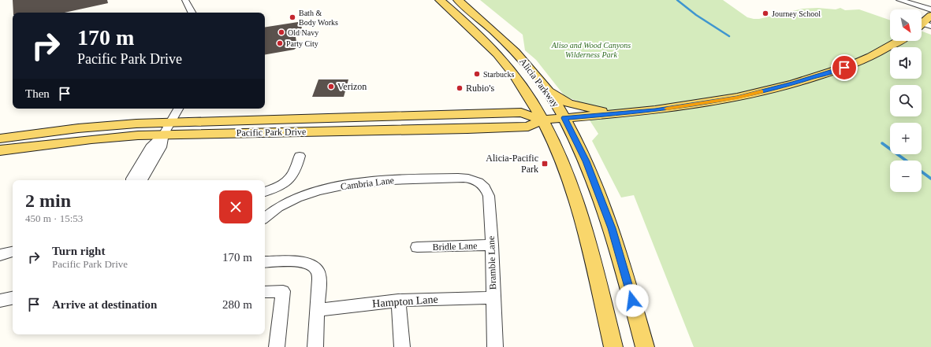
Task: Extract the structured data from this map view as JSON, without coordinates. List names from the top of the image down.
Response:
{
  "streets": {
    "main road": ["Alicia Parkway", "Pacific Park Drive"],
    "street": [
      "Cambria Lane",
      "Bridle Lane",
      "Bramble Lane",
      "Hampton Lane"
    ]
  },
  "crossings": [
    ["Alicia Parkway", "Pacific Park Drive"],
    ["Cambria Lane", "Bramble Lane"],
    ["Bridle Lane", "Bramble Lane"],
    ["Bramble Lane", "Hampton Lane"]
  ],
  "parks": ["Aliso and Wood Canyons Wilderness Park"],
  "places": {
    "other": [
      "Journey School",
      "Bath & Body Works",
      "Old Navy",
      "Party City",
      "Starbucks",
      "Verizon",
      "Rubio's"
    ],
    "transit": ["Alicia-Pacific Park"]
  },
  "north": "bottom right",
  "page": {
    "map_buttons": ["+", "−"],
    "turn": ["170 m", "Pacific Park Drive"],
    "then": "Then",
    "heading": ["2 min", "450 m · 15:53"],
    "list": [
      {
        "name": "Turn right",
        "note": "Pacific Park Drive",
        "value": "170 m"
      },
      {
        "name": "Arrive at destination",
        "value": "280 m"
      }
    ]
  }
}
